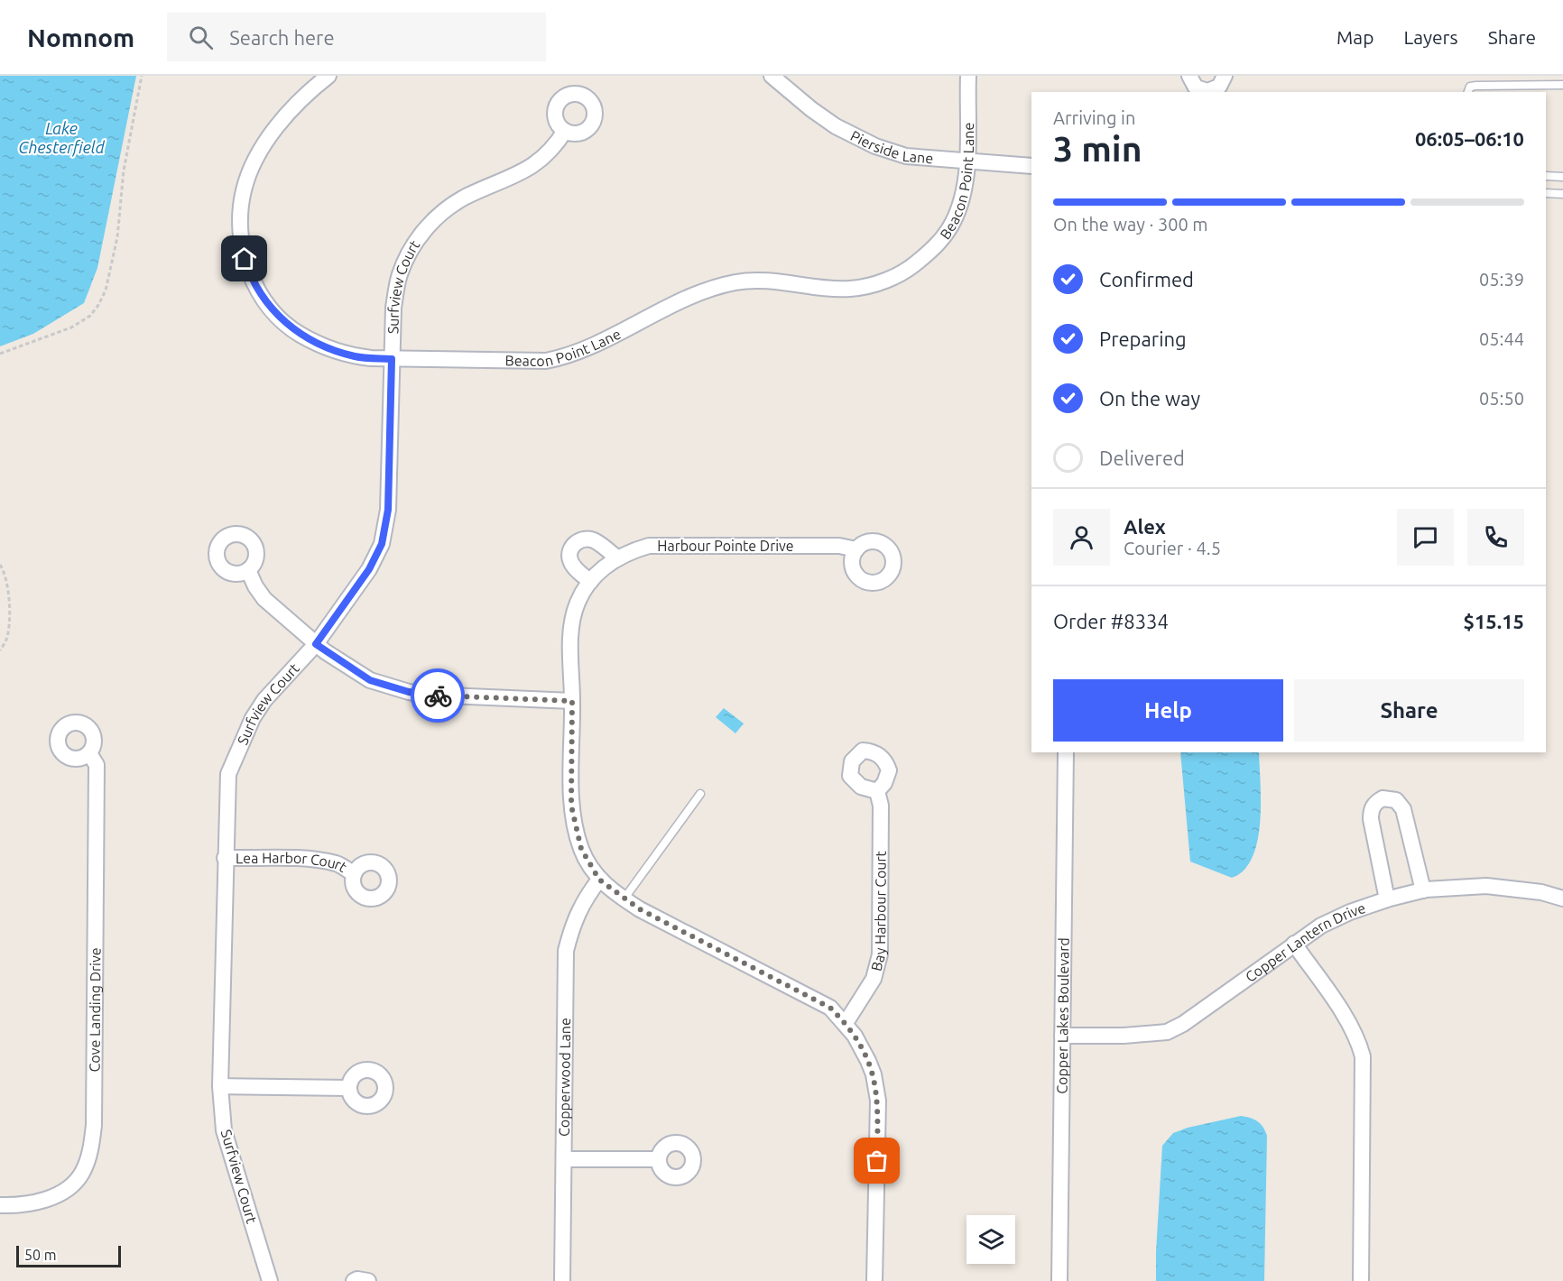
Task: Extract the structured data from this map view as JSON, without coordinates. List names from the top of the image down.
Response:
{
  "streets": {
    "street": [
      "Pierside Lane",
      "Beacon Point Lane",
      "Surfview Court",
      "Harbour Pointe Drive",
      "Lea Harbor Court",
      "Bay Harbour Court",
      "Copper Lantern Drive",
      "Cove Landing Drive",
      "Copper Lakes Boulevard",
      "Copperwood Lane"
    ]
  },
  "crossings": [
    ["Pierside Lane", "Beacon Point Lane"],
    ["Beacon Point Lane", "Surfview Court"],
    ["Surfview Court", "Lea Harbor Court"],
    ["Harbour Pointe Drive", "Bay Harbour Court"],
    ["Harbour Pointe Drive", "Copperwood Lane"],
    ["Copper Lantern Drive", "Copper Lakes Boulevard"]
  ],
  "water": ["Lake Chesterfield"],
  "scale_bar": "50 m",
  "page": {
    "header": "Nomnom",
    "search": "Search here",
    "nav": ["Map", "Layers", "Share"],
    "heading": ["3 min", "Arriving in", "06:05–06:10"],
    "panel": [
      "Alex",
      "Courier · 4.5",
      "Order #8334",
      "$15.15"
    ],
    "bar": "On the way · 300 m",
    "list": [
      ["Confirmed", "05:39"],
      ["Preparing", "05:44"],
      ["On the way", "05:50"],
      "Delivered"
    ],
    "buttons": ["Help", "Share"],
    "scale": "50 m"
  }
}
